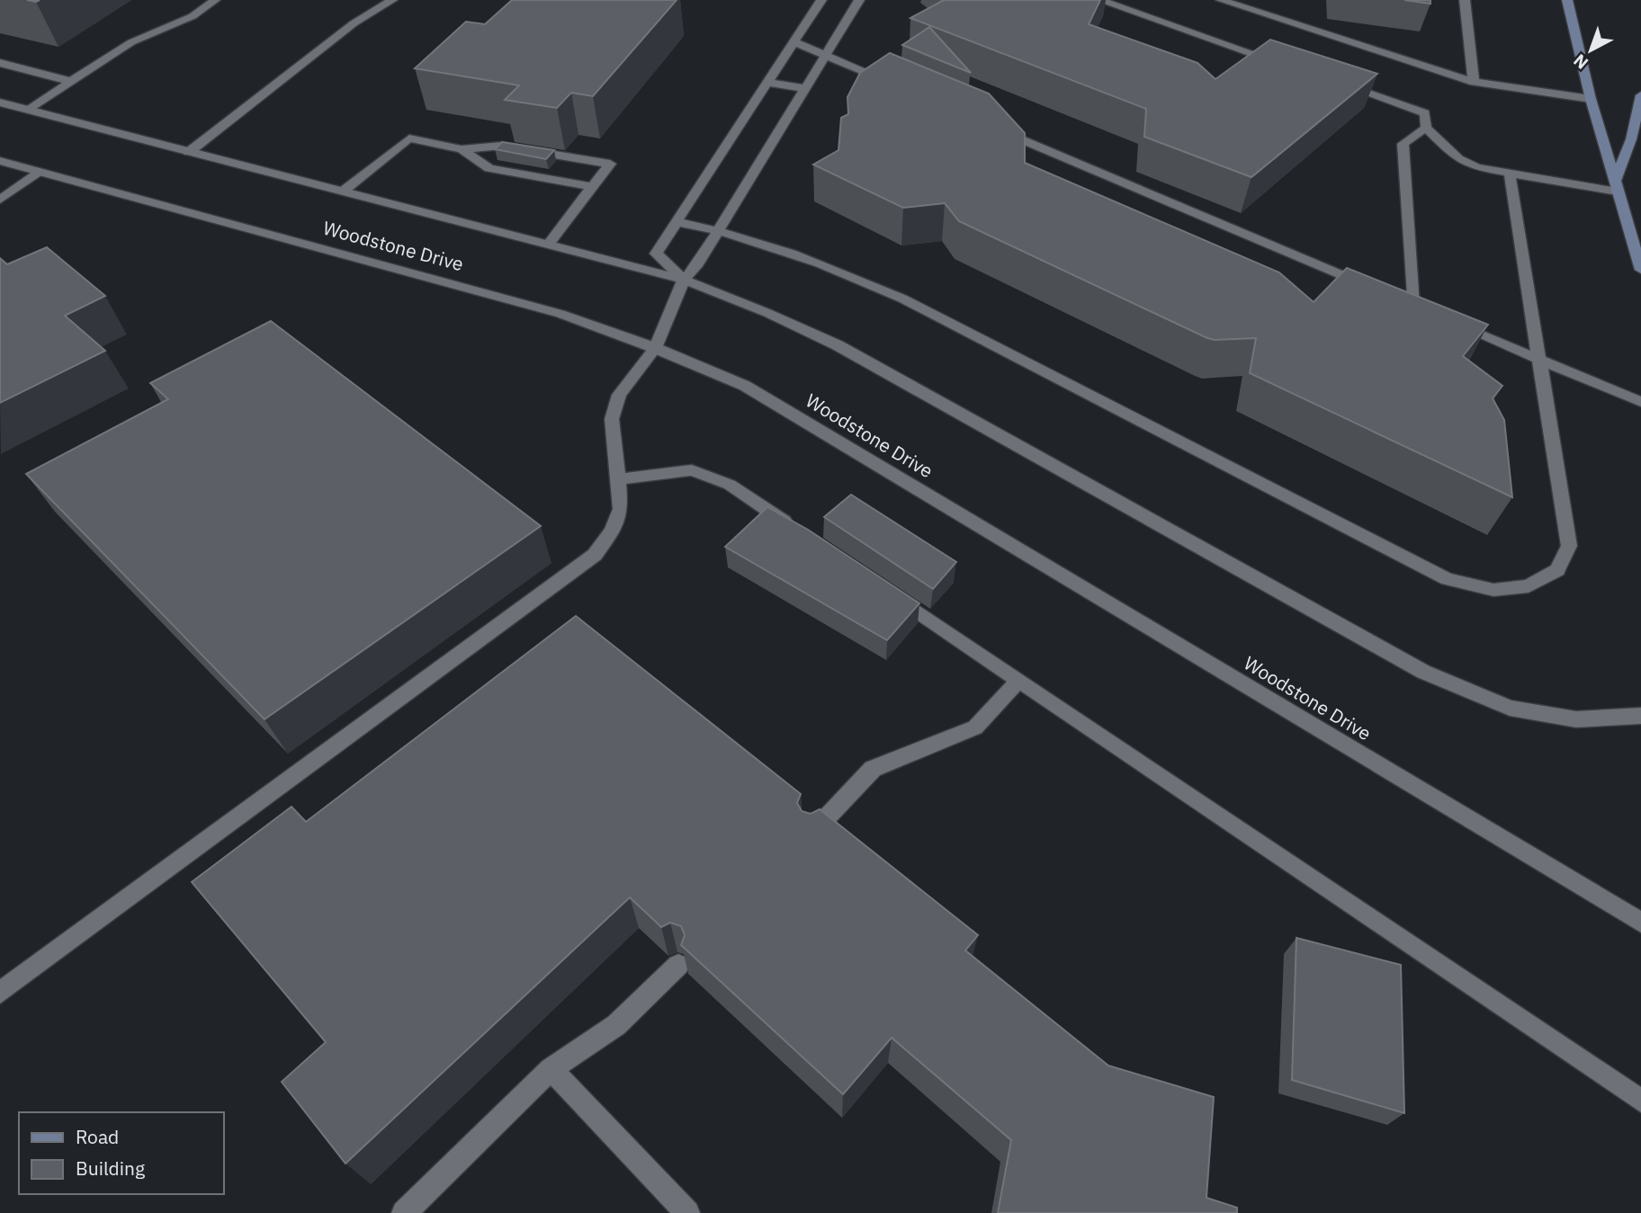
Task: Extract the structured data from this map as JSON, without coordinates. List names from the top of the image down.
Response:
{
  "streets": {
    "street": ["Woodstone Drive"]
  },
  "legend": ["Road", "Building"],
  "north": "bottom left"
}
